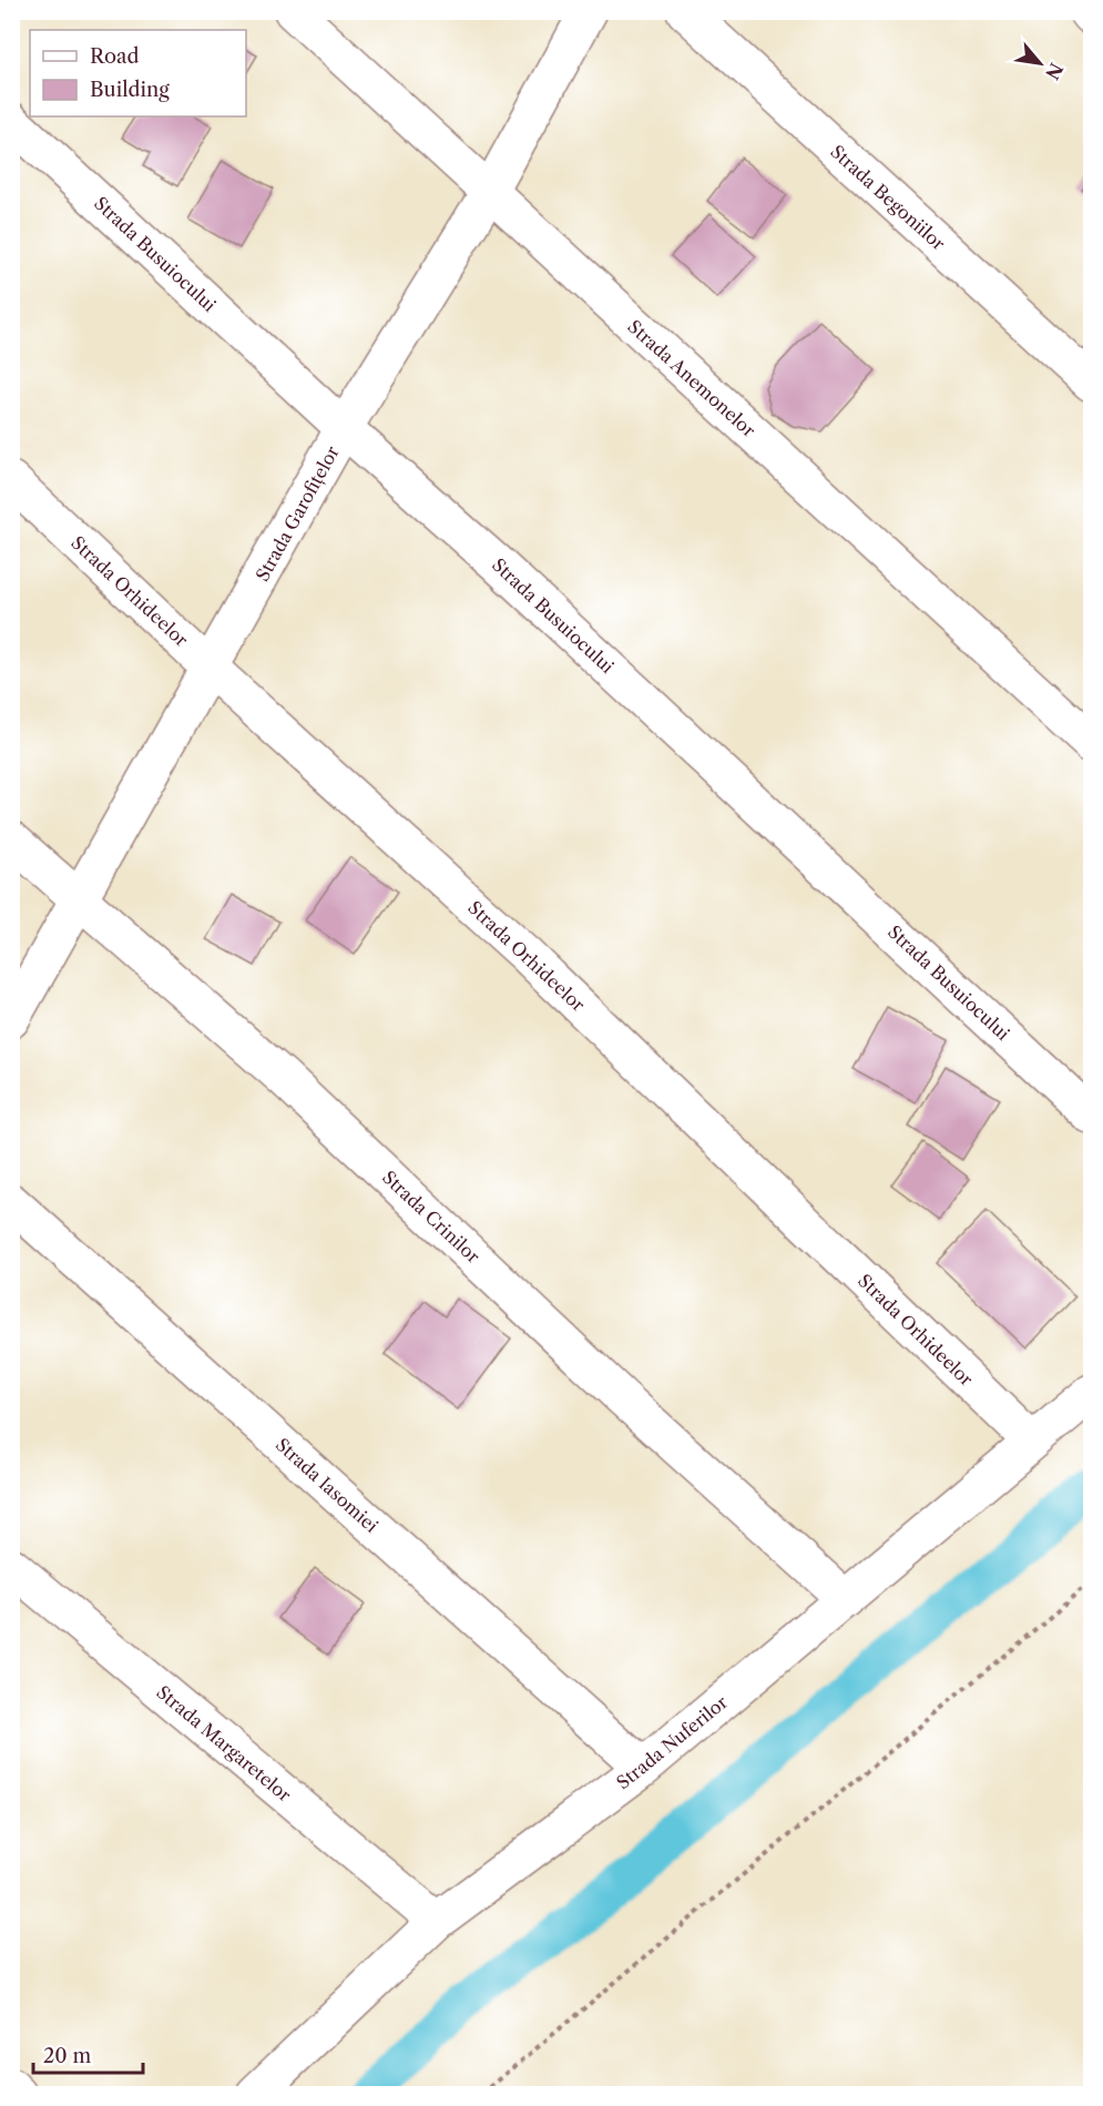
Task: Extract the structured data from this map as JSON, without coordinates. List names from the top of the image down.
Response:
{
  "streets": {
    "street": [
      "Strada Begoniilor",
      "Strada Busuiocului",
      "Strada Anemonelor",
      "Strada Garofițelor",
      "Strada Orhideelor",
      "Strada Crinilor",
      "Strada Iasomiei",
      "Strada Nuferilor",
      "Strada Margaretelor"
    ]
  },
  "crossings": [
    ["Strada Busuiocului", "Strada Garofițelor"],
    ["Strada Anemonelor", "Strada Garofițelor"],
    ["Strada Garofițelor", "Strada Orhideelor"],
    ["Strada Garofițelor", "Strada Crinilor"],
    ["Strada Orhideelor", "Strada Nuferilor"],
    ["Strada Crinilor", "Strada Nuferilor"],
    ["Strada Iasomiei", "Strada Nuferilor"],
    ["Strada Nuferilor", "Strada Margaretelor"]
  ],
  "legend": ["Road", "Building"],
  "scale_bar": "20 m",
  "north": "bottom right"
}
